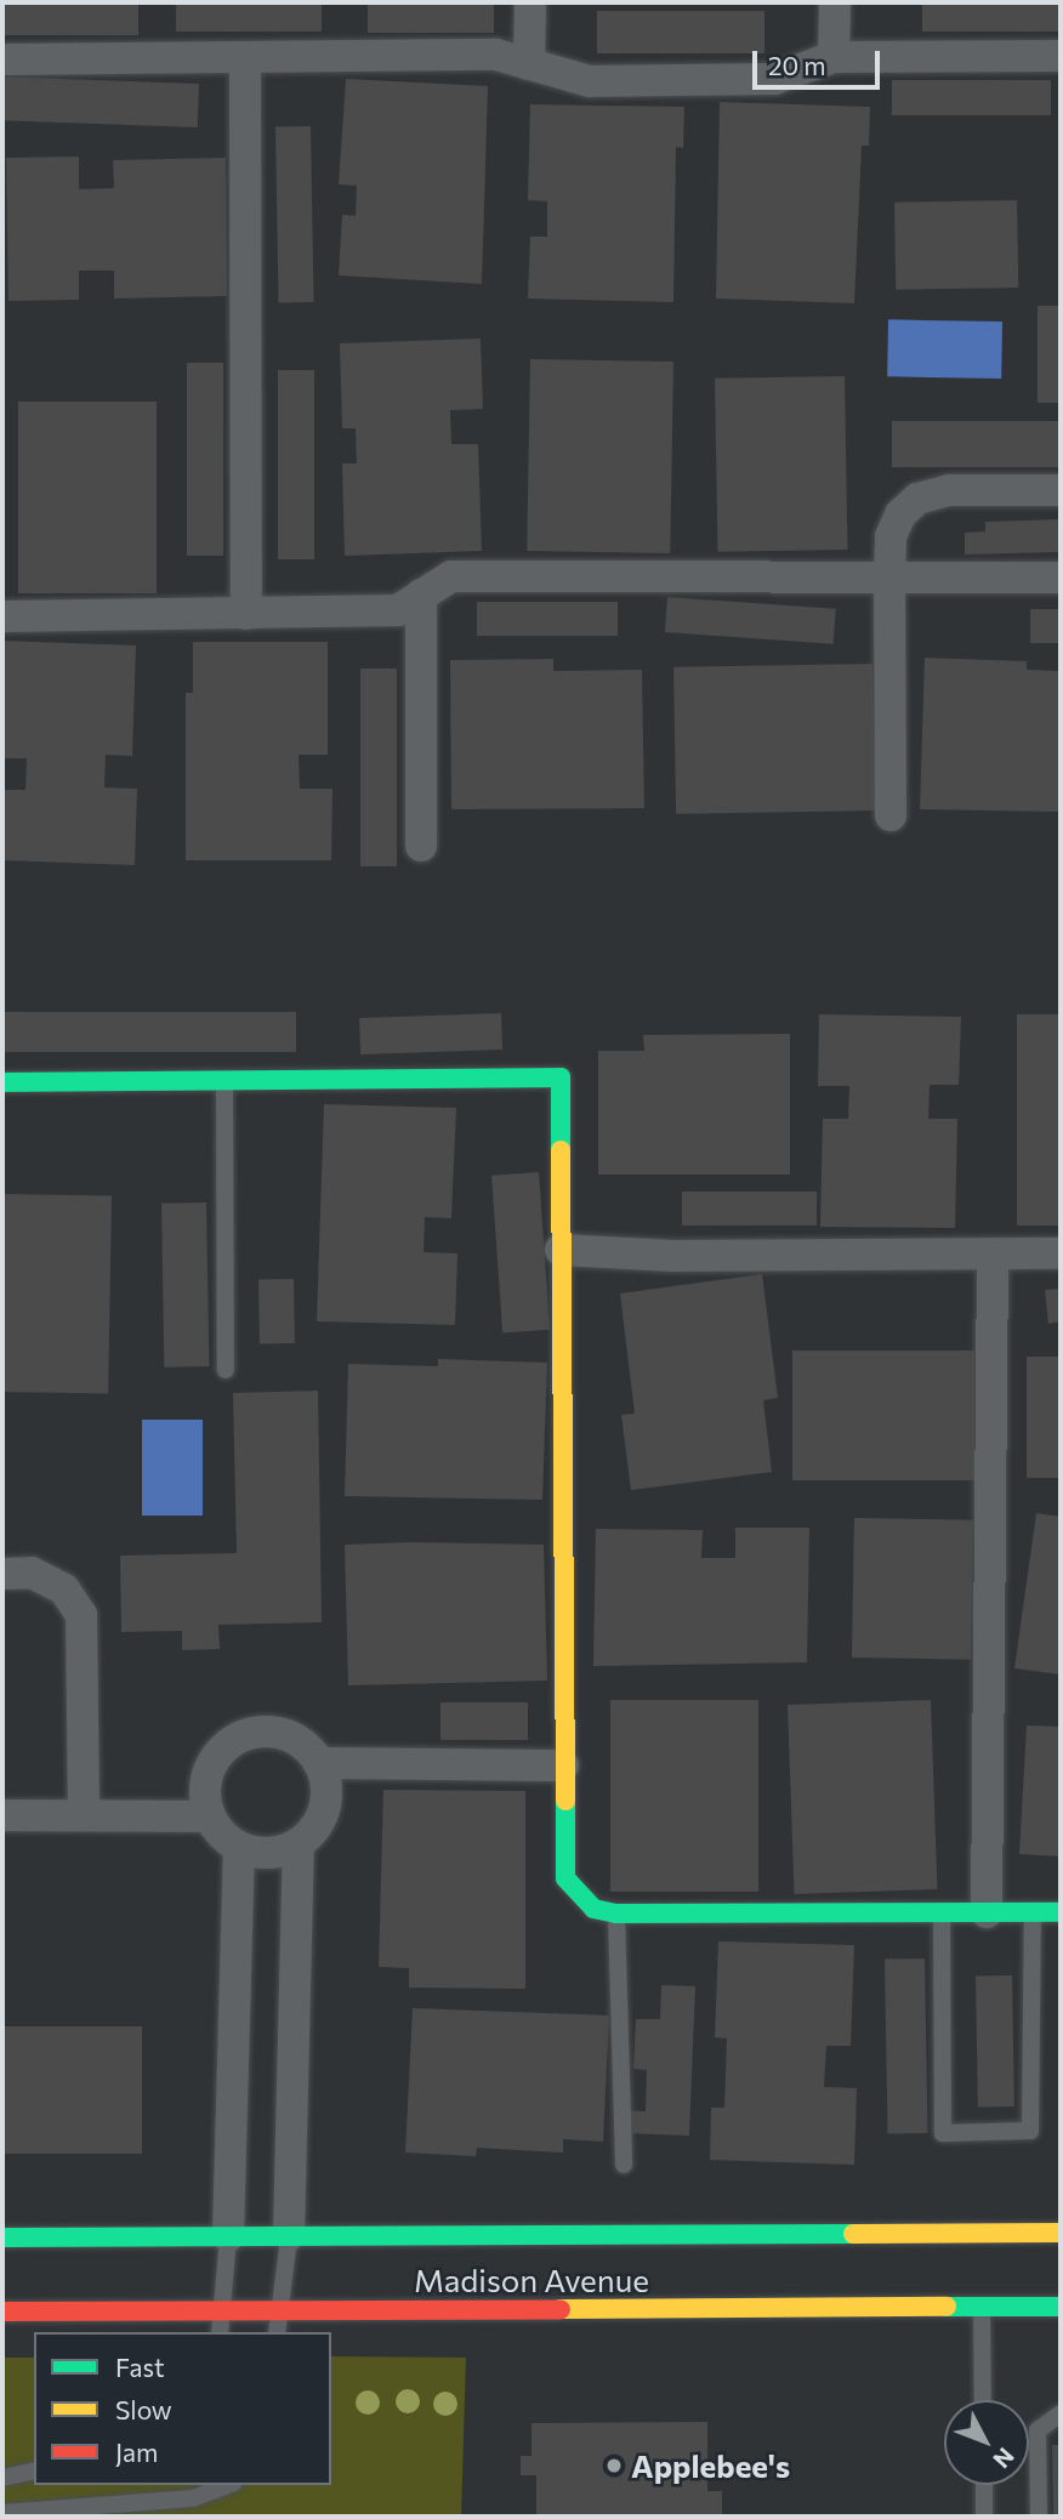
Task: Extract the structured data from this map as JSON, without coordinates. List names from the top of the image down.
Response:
{
  "streets": {
    "main road": ["Madison Avenue"]
  },
  "places": ["Applebee's"],
  "legend": ["Fast", "Slow", "Jam"],
  "scale_bar": "20 m",
  "north": "bottom right"
}
